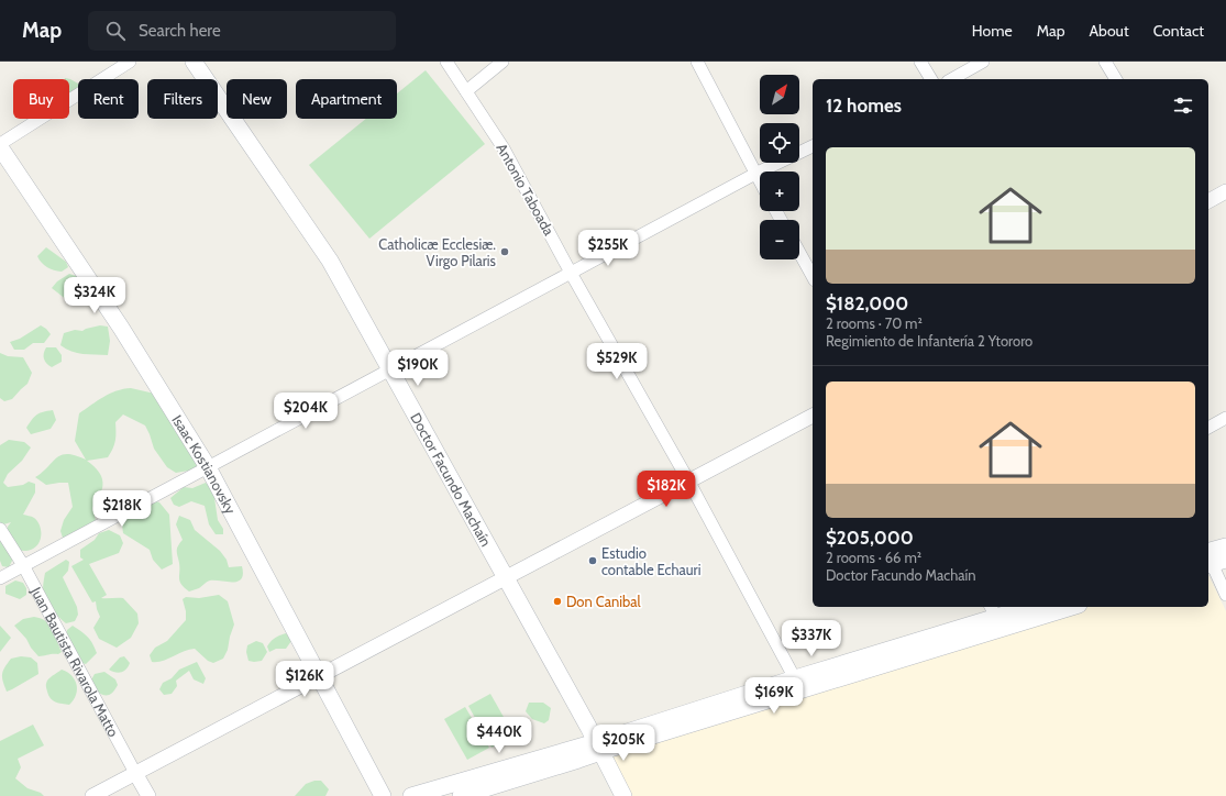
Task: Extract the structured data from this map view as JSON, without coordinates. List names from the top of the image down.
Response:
{
  "streets": {
    "main road": ["Isaac Kostianovsky", "Doctor Facundo Machaín"],
    "street": ["Antonio Taboada", "Juan Bautista Rivarola Matto"]
  },
  "places": ["Catholicæ Ecclesiæ. Virgo Pilaris", "Estudio contable Echauri", "Don Canibal"],
  "north": "top right",
  "page": {
    "header": "Map",
    "search": "Search here",
    "nav": [
      "Home",
      "Map",
      "About",
      "Contact"
    ],
    "map_buttons": ["+", "−"],
    "chip": [
      "Buy",
      "Rent",
      "Filters",
      "New",
      "Apartment"
    ],
    "heading": "12 homes",
    "list": [
      {
        "name": "$182,000",
        "note": "2 rooms · 70 m² · Regimiento de Infantería 2 Ytororo"
      },
      {
        "name": "$205,000",
        "note": "2 rooms · 66 m² · Doctor Facundo Machaín"
      }
    ],
    "price": [
      "$255K",
      "$324K",
      "$529K",
      "$190K",
      "$204K",
      "$182K",
      "$218K",
      "$337K",
      "$126K",
      "$169K",
      "$440K",
      "$205K"
    ]
  }
}
